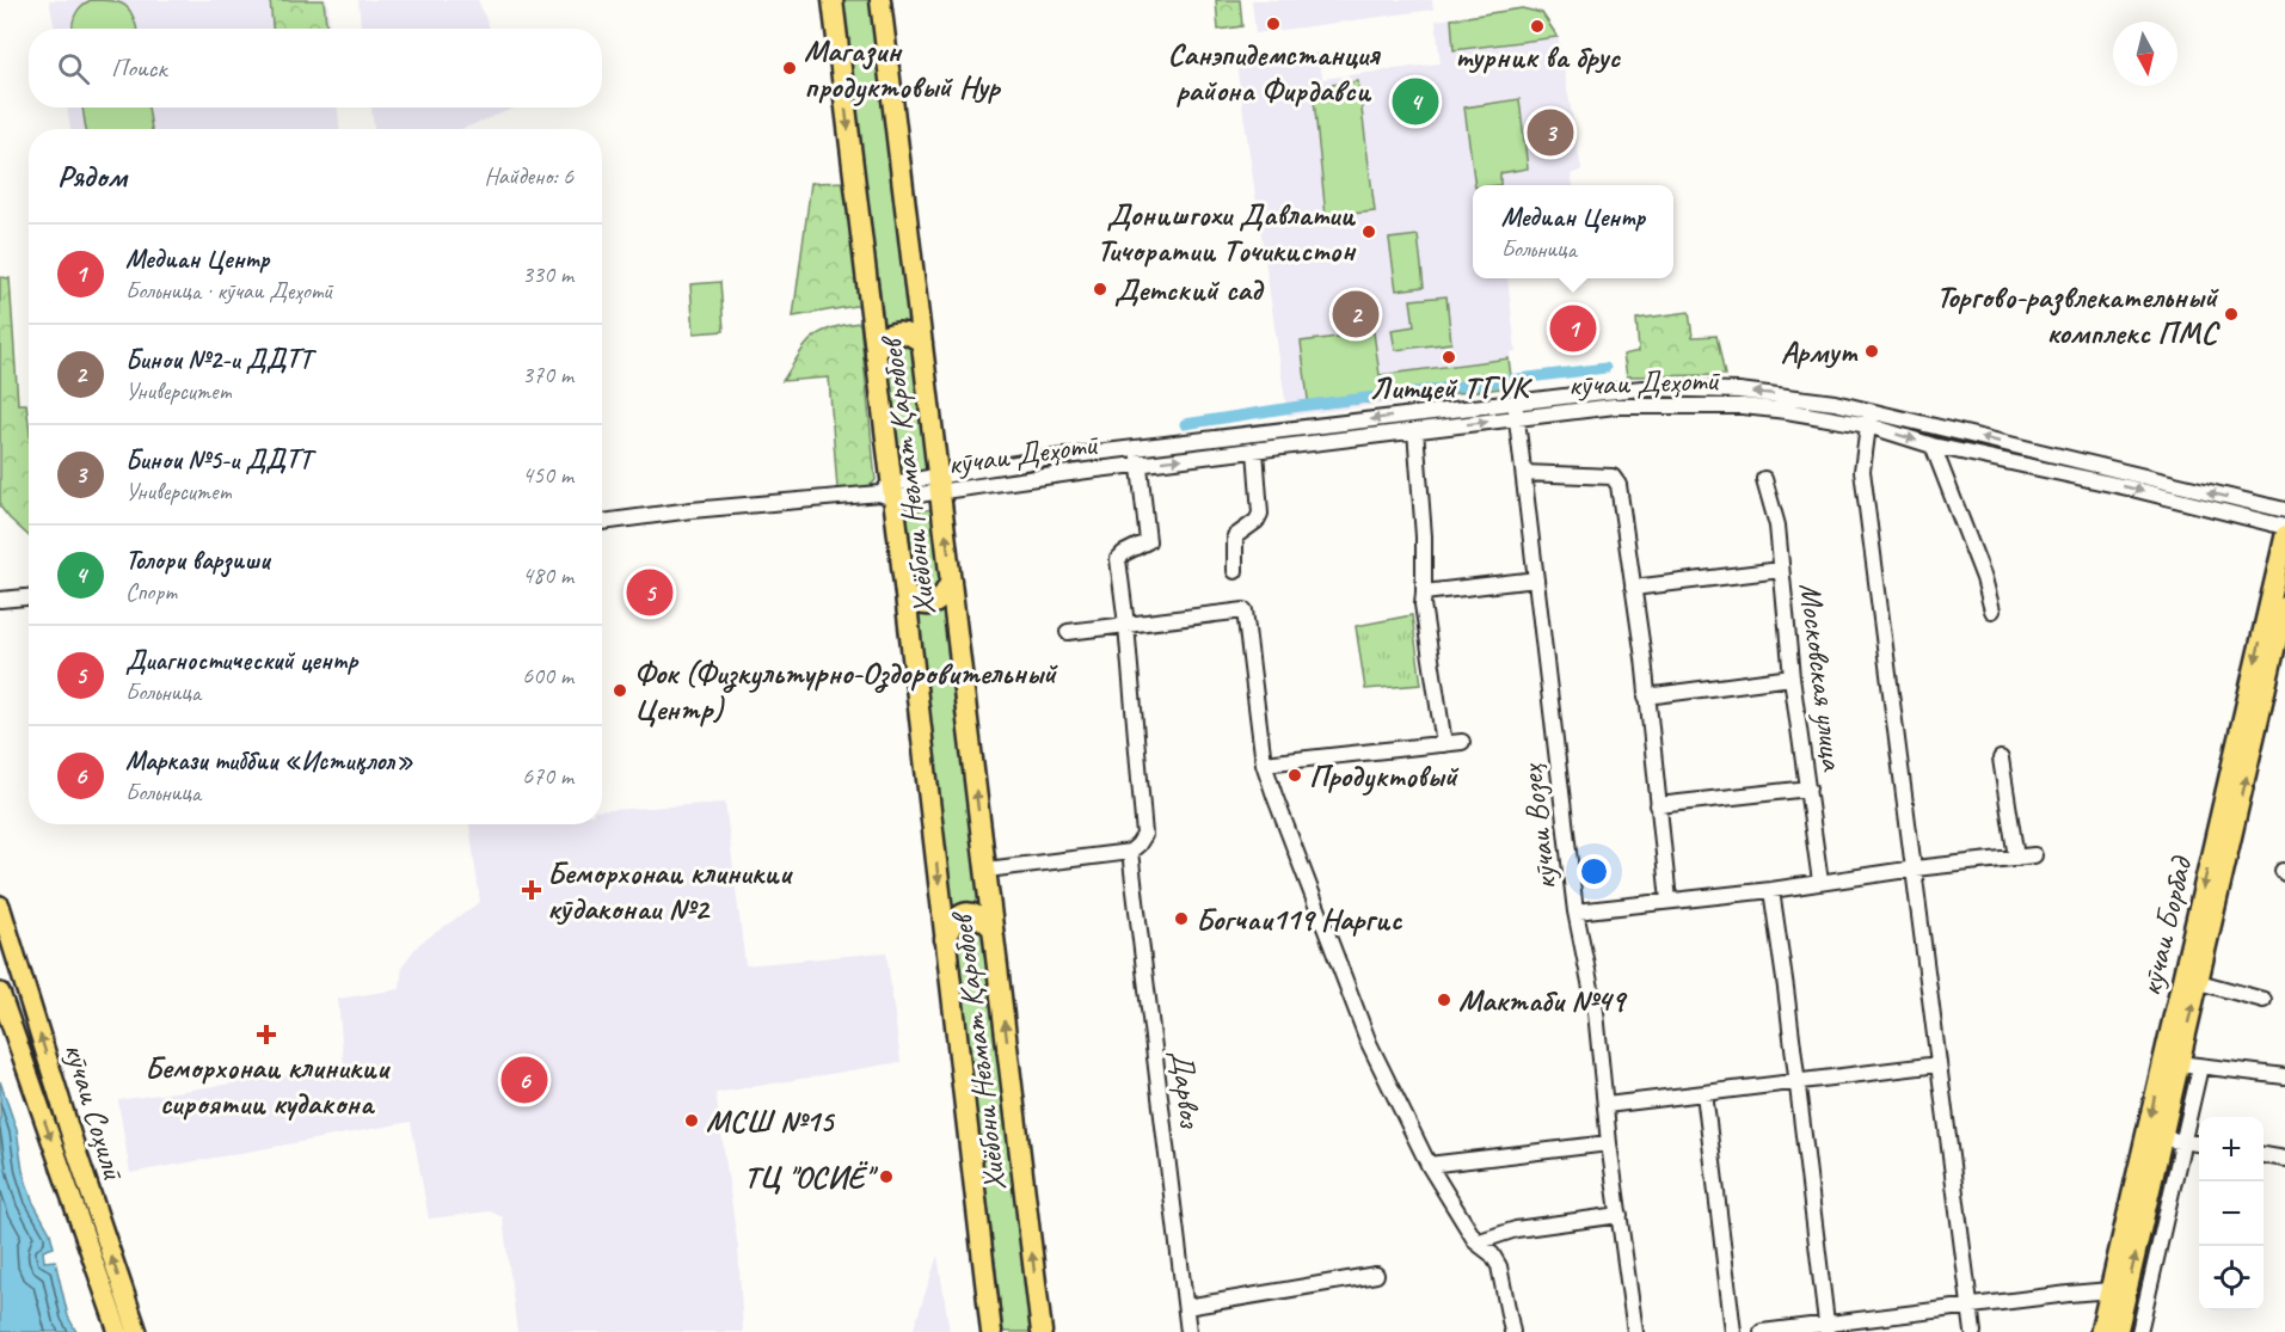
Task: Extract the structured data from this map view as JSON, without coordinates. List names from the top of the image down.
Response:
{
  "streets": {
    "highway": ["Хиёбони Неъмат Қаробоев"],
    "main road": ["кӯчаи Борбад", "кӯчаи Соҳилӣ"],
    "street": [
      "кӯчаи Деҳотӣ",
      "Московская улица",
      "кӯчаи Возеҳ",
      "Дарвоз"
    ]
  },
  "crossings": [
    ["кӯчаи Деҳотӣ", "Хиёбони Неъмат Қаробоев"],
    ["кӯчаи Деҳотӣ", "кӯчаи Возеҳ"]
  ],
  "places": {
    "other": [
      "Санэпидемстанция района Фирдавси",
      "турник ва брус",
      "Магазин продуктовый Нур",
      "Донишгохи Давлатии Тичоратии Точикистон",
      "Детский сад",
      "Торгово-развлекательный комплекс ПМС",
      "Армут",
      "Литцей ТГУК",
      "Фок (Физкультурно-Оздоровительный Центр)",
      "Продуктовый",
      "Богчаи119 Наргис",
      "Мактаби №49",
      "МСШ №15",
      "ТЦ \"ОСИЁ\""
    ],
    "health": ["Беморхонаи клиникии кӯдаконаи №2", "Беморхонаи клиникии сироятии кудакона"]
  },
  "north": "bottom",
  "page": {
    "search": "Поиск",
    "pins": [
      "4",
      "3",
      "2",
      "1",
      "5",
      "6"
    ],
    "heading": ["Рядом", "Найдено: 6"],
    "popup": ["Медиан Центр", "Больница"],
    "list": [
      {
        "mark": "1",
        "name": "Медиан Центр",
        "note": "Больница · кӯчаи Деҳотӣ",
        "value": "330 m"
      },
      {
        "mark": "2",
        "name": "Бинои №2-и ДДТТ",
        "note": "Университет",
        "value": "370 m"
      },
      {
        "mark": "3",
        "name": "Бинои №5-и ДДТТ",
        "note": "Университет",
        "value": "450 m"
      },
      {
        "mark": "4",
        "name": "Толори варзиши",
        "note": "Спорт",
        "value": "480 m"
      },
      {
        "mark": "5",
        "name": "Диагностический центр",
        "note": "Больница",
        "value": "600 m"
      },
      {
        "mark": "6",
        "name": "Маркази тиббии «Истиқлол»",
        "note": "Больница",
        "value": "670 m"
      }
    ],
    "map_buttons": ["+", "−"]
  }
}
